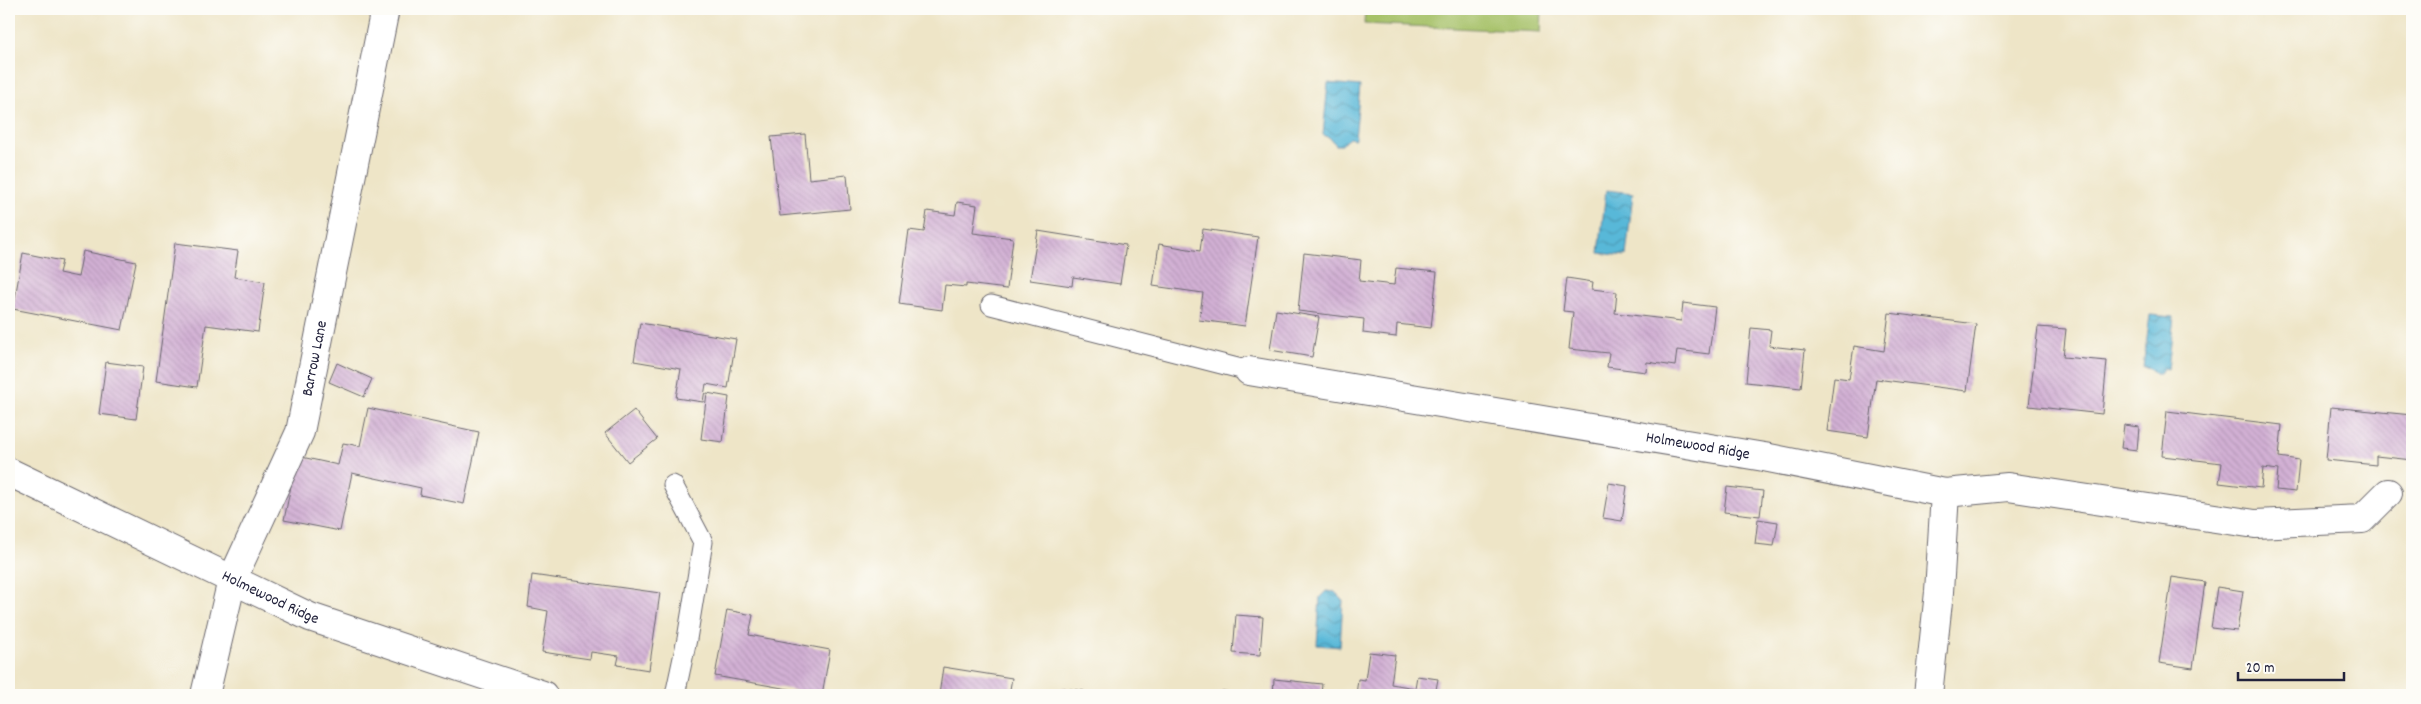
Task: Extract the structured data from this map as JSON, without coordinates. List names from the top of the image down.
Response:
{
  "streets": {
    "street": ["Barrow Lane", "Holmewood Ridge"]
  },
  "crossings": [
    ["Barrow Lane", "Holmewood Ridge"]
  ],
  "scale_bar": "20 m"
}
